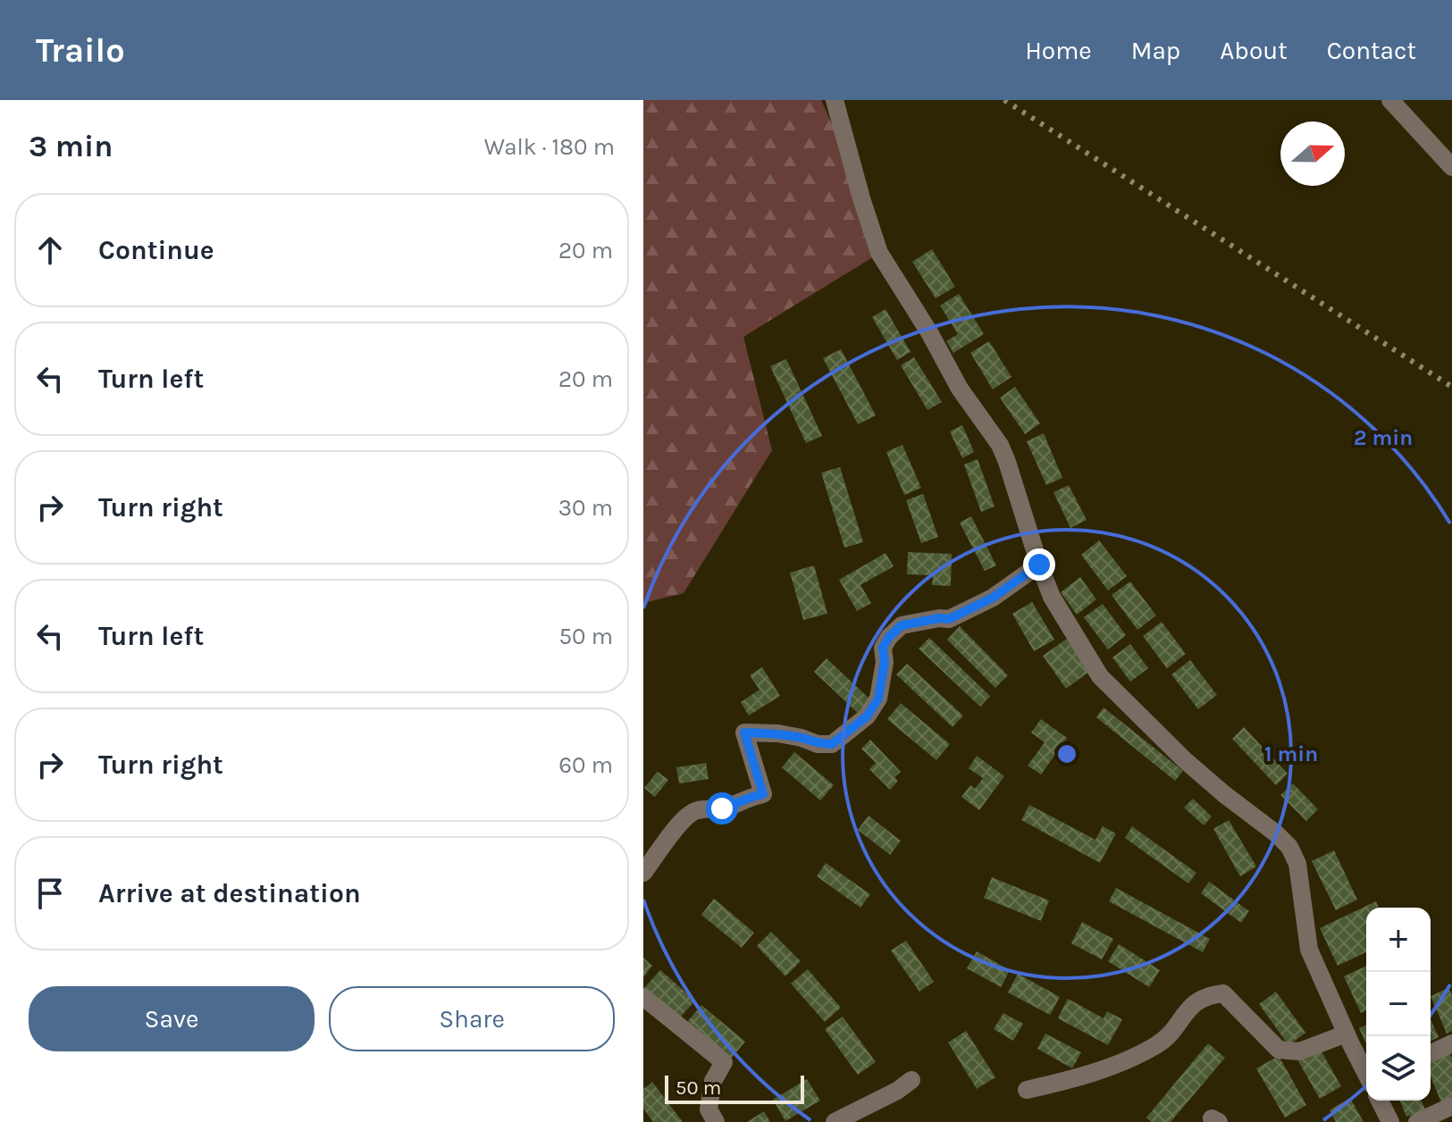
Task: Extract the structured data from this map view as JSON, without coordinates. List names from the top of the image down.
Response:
{
  "scale_bar": "50 m",
  "north": "right",
  "page": {
    "header": "Trailo",
    "nav": [
      "Home",
      "Map",
      "About",
      "Contact"
    ],
    "heading": ["3 min", "Walk · 180 m"],
    "list": [
      ["Continue", "20 m"],
      ["Turn left", "20 m"],
      ["Turn right", "30 m"],
      ["Turn left", "50 m"],
      ["Turn right", "60 m"],
      "Arrive at destination"
    ],
    "map_buttons": ["+", "−"],
    "buttons": ["Save", "Share"],
    "scale": "50 m"
  },
  "rings": ["2 min", "1 min"]
}
